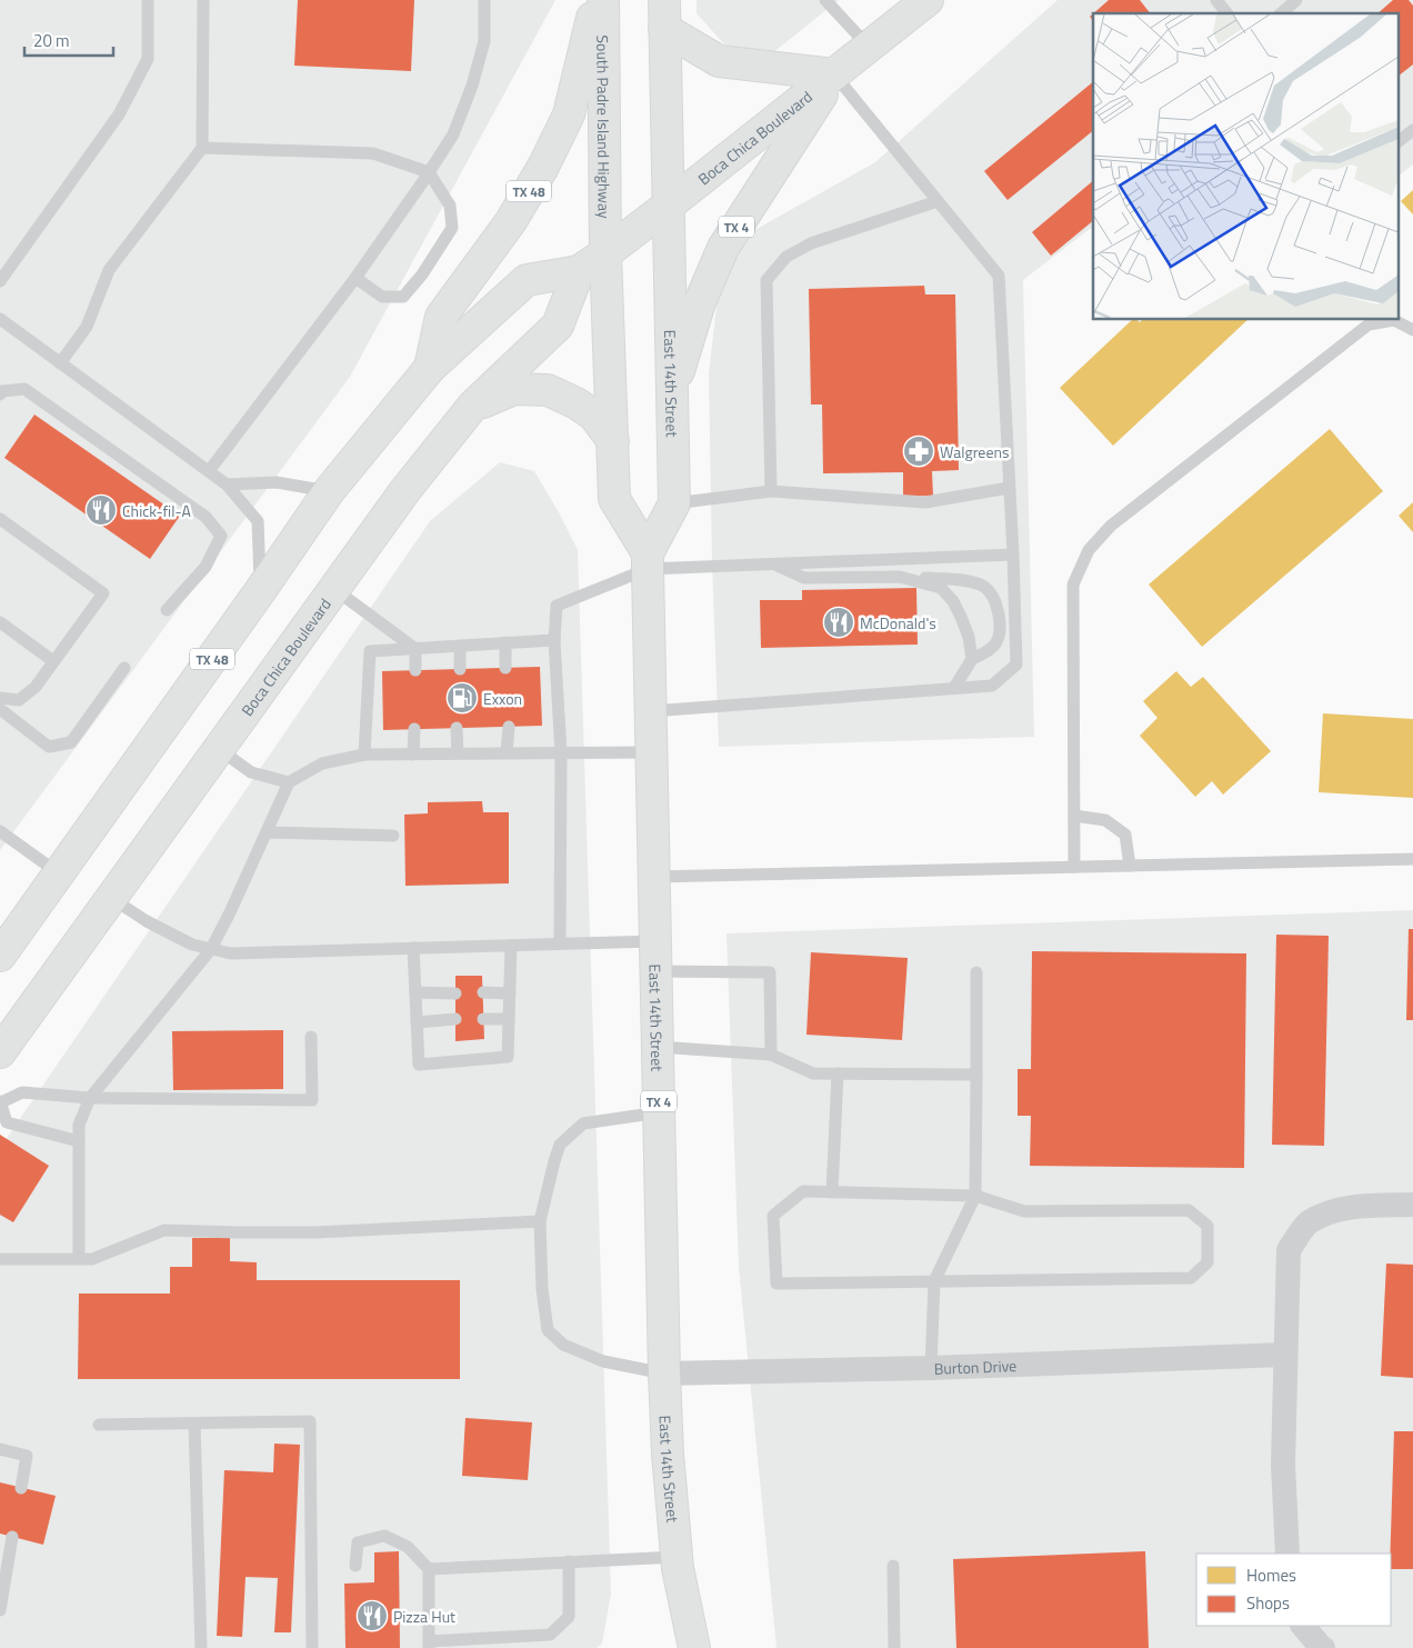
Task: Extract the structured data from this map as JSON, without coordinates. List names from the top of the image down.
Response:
{
  "streets": {
    "main road": [
      "South Padre Island Highway",
      "Boca Chica Boulevard",
      "TX 48",
      "TX 4",
      "East 14th Street"
    ],
    "street": ["Burton Drive"]
  },
  "crossings": [
    ["South Padre Island Highway", "Boca Chica Boulevard"],
    ["Boca Chica Boulevard", "TX 48"],
    ["Boca Chica Boulevard", "TX 4"],
    ["Boca Chica Boulevard", "East 14th Street"],
    ["TX 4", "East 14th Street"],
    ["East 14th Street", "Burton Drive"]
  ],
  "places": {
    "pharmacy": ["Walgreens"],
    "restaurant": ["Chick-fil-A", "McDonald's", "Pizza Hut"],
    "fuel station": ["Exxon"]
  },
  "legend": ["Homes", "Shops"],
  "scale_bar": "20 m"
}
